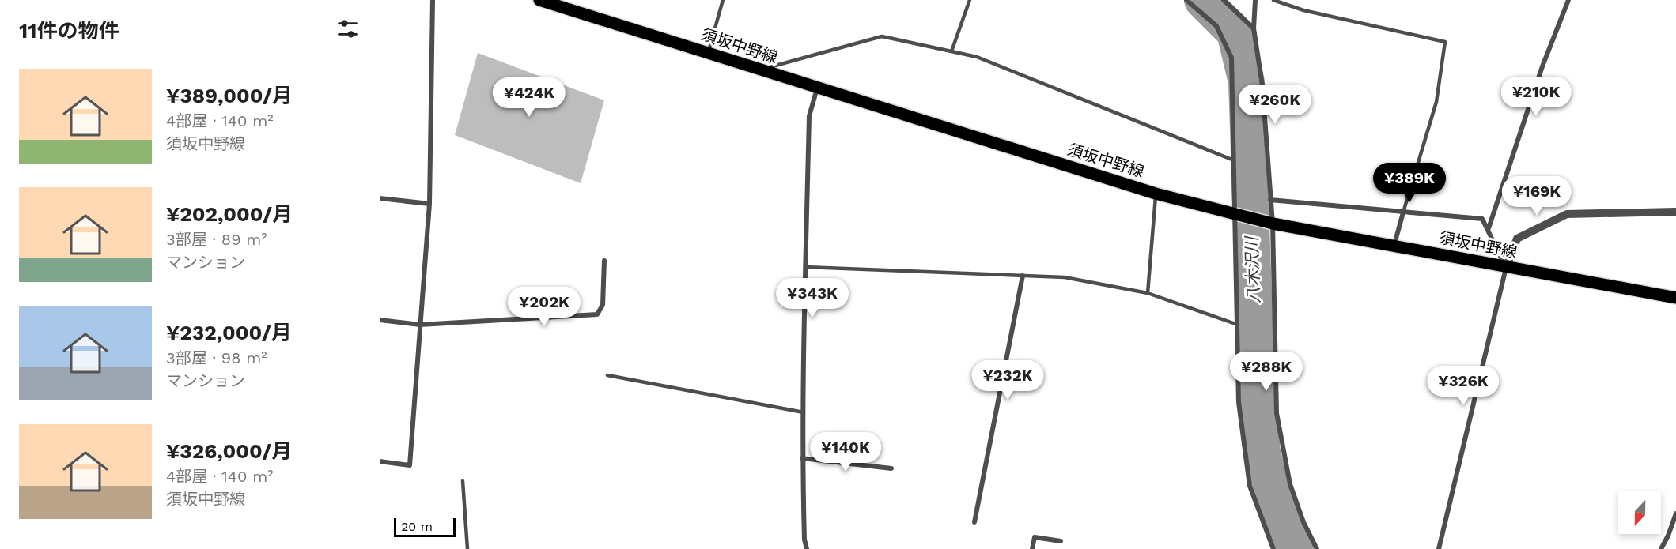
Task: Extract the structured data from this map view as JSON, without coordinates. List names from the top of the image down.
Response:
{
  "streets": {
    "main road": ["須坂中野線"]
  },
  "water": ["八木沢川"],
  "scale_bar": "20 m",
  "north": "bottom",
  "page": {
    "heading": "11件の物件",
    "list": [
      {
        "name": "¥389,000/月",
        "note": "4部屋 · 140 m² · 須坂中野線"
      },
      {
        "name": "¥202,000/月",
        "note": "3部屋 · 89 m² · マンション"
      },
      {
        "name": "¥232,000/月",
        "note": "3部屋 · 98 m² · マンション"
      },
      {
        "name": "¥326,000/月",
        "note": "4部屋 · 140 m² · 須坂中野線"
      }
    ],
    "price": [
      "¥210K",
      "¥424K",
      "¥260K",
      "¥389K",
      "¥169K",
      "¥343K",
      "¥202K",
      "¥288K",
      "¥232K",
      "¥326K",
      "¥140K"
    ],
    "scale": "20 m"
  }
}
